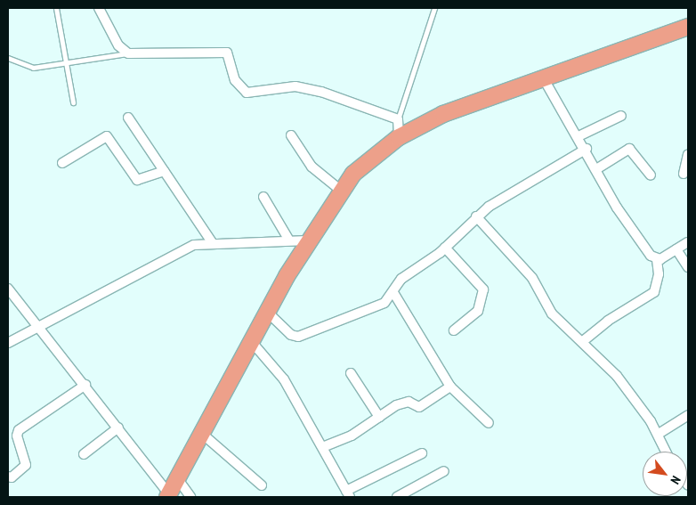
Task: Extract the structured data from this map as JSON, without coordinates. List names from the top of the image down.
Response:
{
  "north": "bottom right"
}
